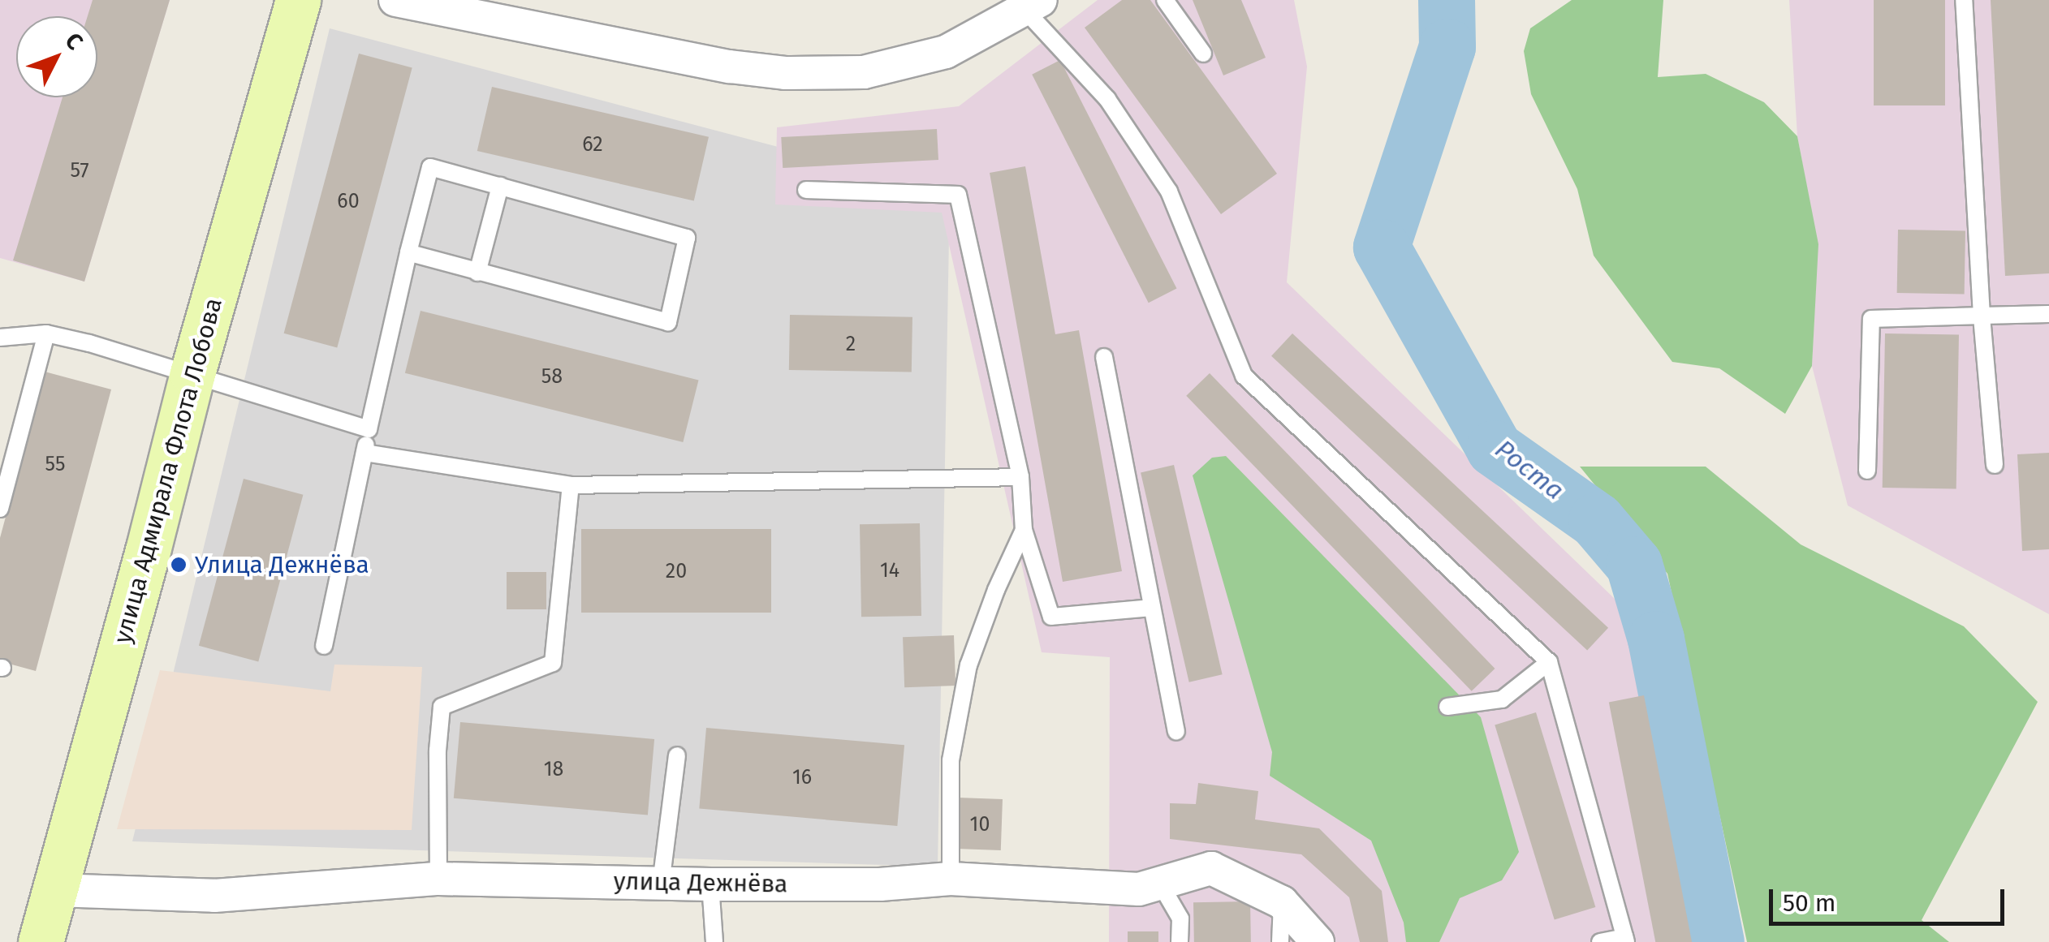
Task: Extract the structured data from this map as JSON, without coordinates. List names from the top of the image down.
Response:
{
  "streets": {
    "street": ["улица Адмирала Флота Лобова", "улица Дежнёва"]
  },
  "crossings": [
    ["улица Адмирала Флота Лобова", "улица Дежнёва"]
  ],
  "water": ["Роста"],
  "places": ["Улица Дежнёва"],
  "house_numbers": [
    "62",
    "57",
    "60",
    "2",
    "58",
    "55",
    "14",
    "20",
    "18",
    "16",
    "10"
  ],
  "scale_bar": "50 m",
  "north": "top right"
}
